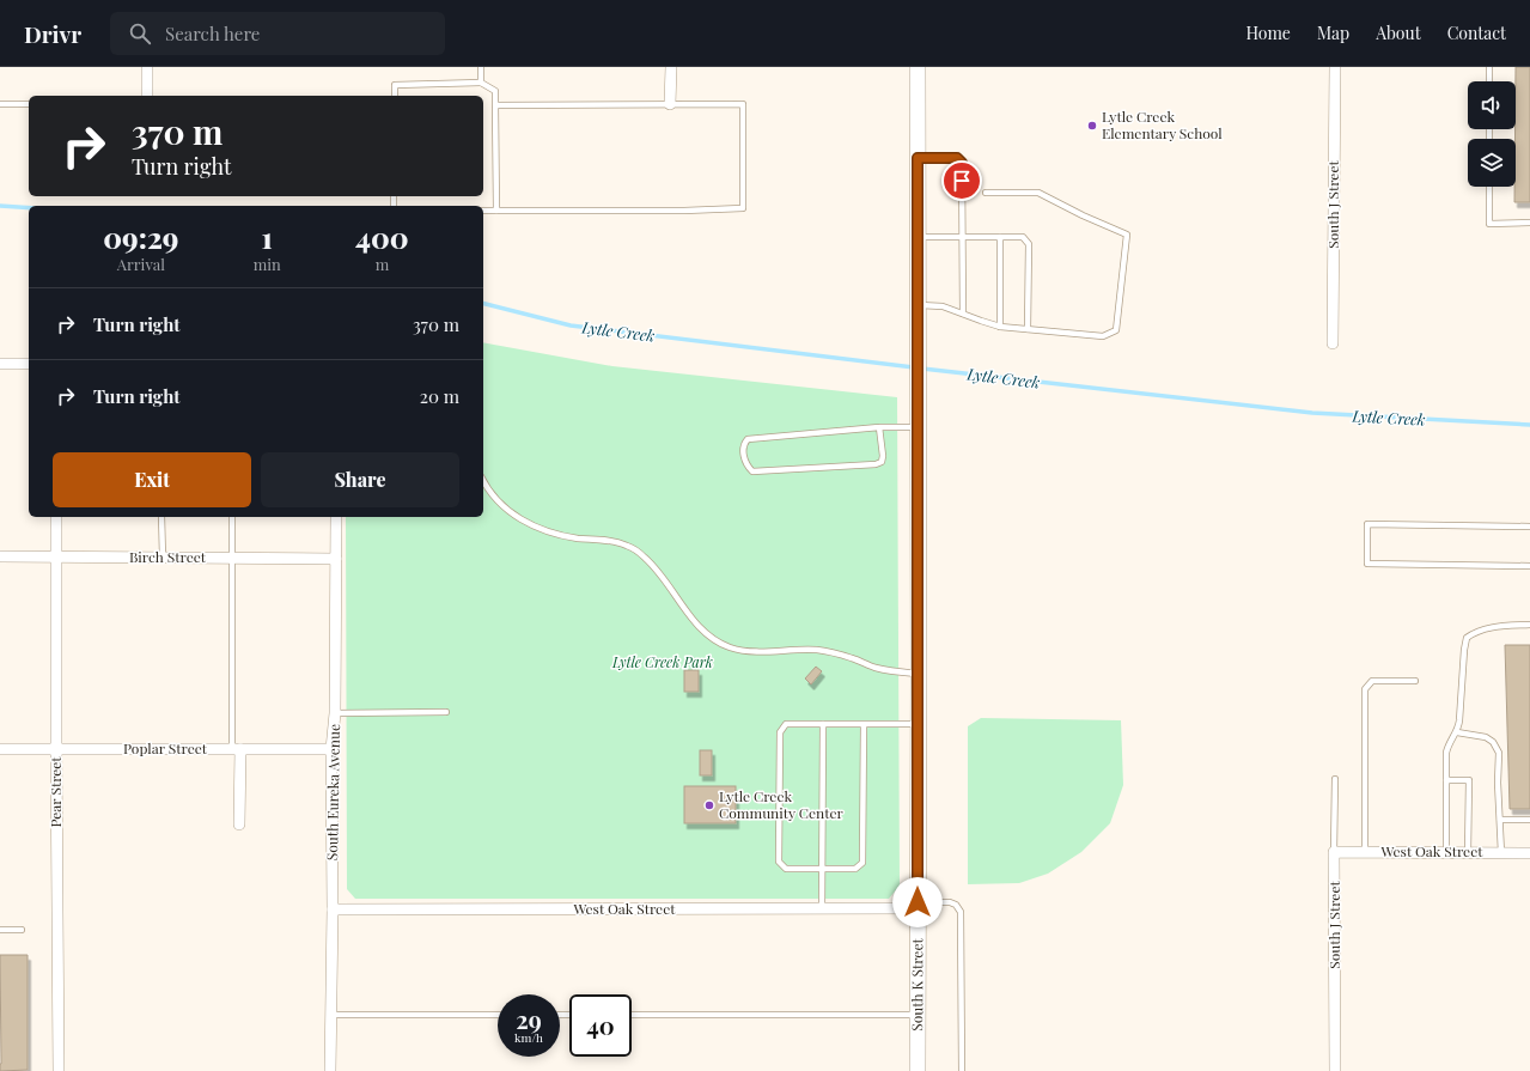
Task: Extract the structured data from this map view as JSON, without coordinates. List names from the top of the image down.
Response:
{
  "streets": {
    "street": [
      "South J Street",
      "Birch Street",
      "Poplar Street",
      "Pear Street",
      "South Eureka Avenue",
      "West Oak Street",
      "South K Street"
    ]
  },
  "crossings": [
    ["South J Street", "West Oak Street"],
    ["Birch Street", "Pear Street"],
    ["Birch Street", "South Eureka Avenue"],
    ["Poplar Street", "Pear Street"],
    ["Poplar Street", "South Eureka Avenue"],
    ["South Eureka Avenue", "West Oak Street"],
    ["West Oak Street", "South K Street"]
  ],
  "water": ["Lytle Creek"],
  "parks": ["Lytle Creek Park"],
  "places": ["Lytle Creek Elementary School", "Lytle Creek Community Center"],
  "page": {
    "header": "Drivr",
    "search": "Search here",
    "nav": [
      "Home",
      "Map",
      "About",
      "Contact"
    ],
    "turn": ["370 m", "Turn right"],
    "eta": [
      "09:29",
      "Arrival",
      "1",
      "min",
      "400",
      "m"
    ],
    "list": [
      {
        "name": "Turn right",
        "value": "370 m"
      },
      {
        "name": "Turn right",
        "value": "20 m"
      }
    ],
    "buttons": ["Exit", "Share"],
    "speed": "29 km/h",
    "limit": "40"
  }
}
